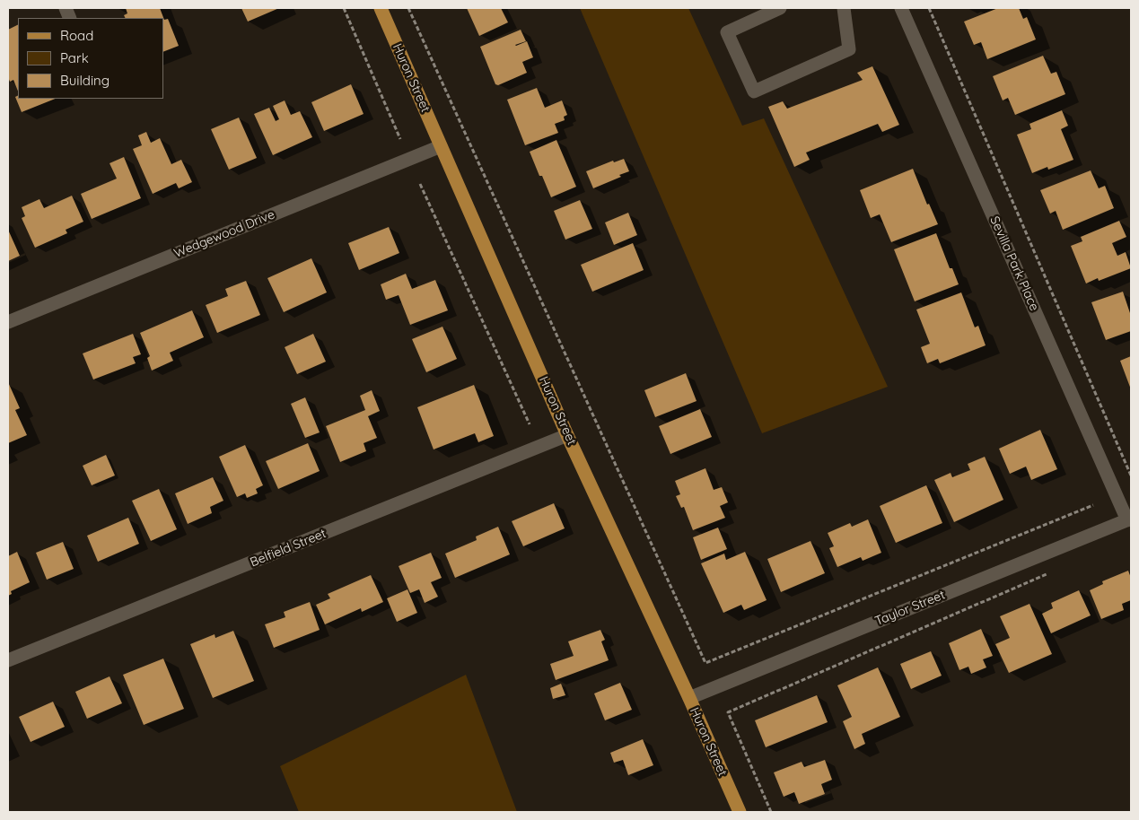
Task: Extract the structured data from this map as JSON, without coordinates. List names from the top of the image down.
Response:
{
  "streets": {
    "main road": ["Huron Street"],
    "street": [
      "Wedgewood Drive",
      "Sevilla Park Place",
      "Belfield Street",
      "Taylor Street"
    ]
  },
  "crossings": [
    ["Huron Street", "Wedgewood Drive"],
    ["Huron Street", "Belfield Street"],
    ["Huron Street", "Taylor Street"],
    ["Sevilla Park Place", "Taylor Street"]
  ],
  "legend": ["Road", "Park", "Building"]
}
